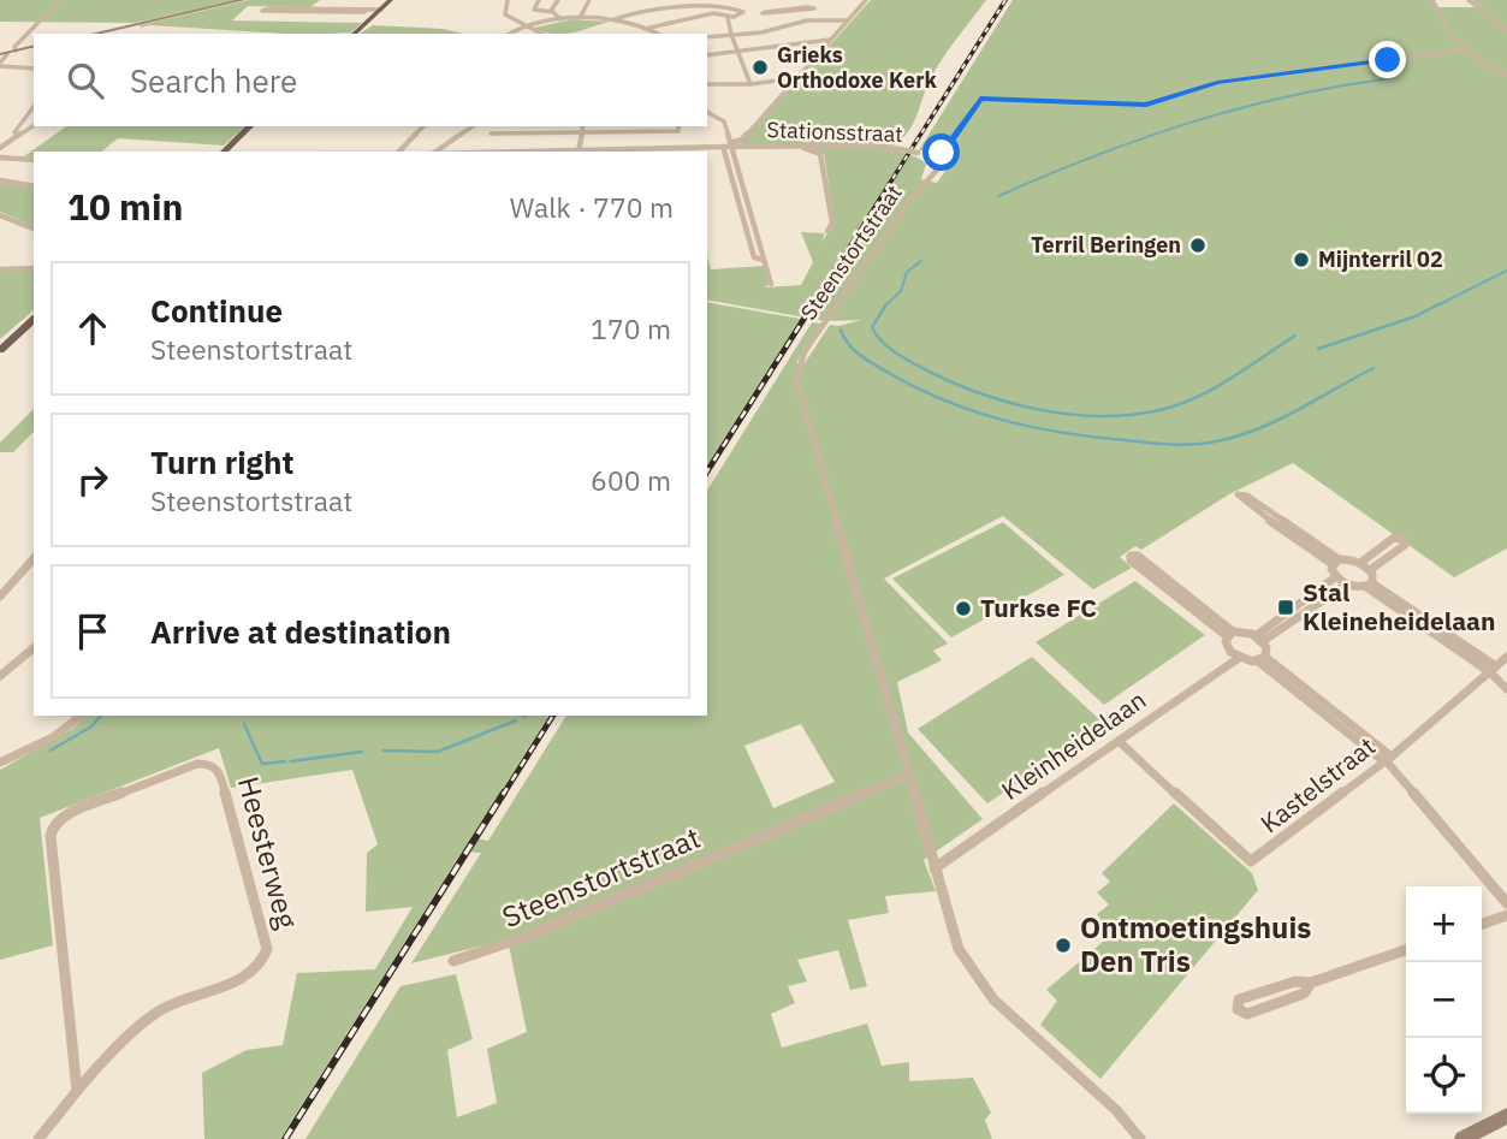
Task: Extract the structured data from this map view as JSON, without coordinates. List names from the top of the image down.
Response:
{
  "streets": {
    "street": [
      "Stationsstraat",
      "Steenstortstraat",
      "Kleinheidelaan",
      "Kastelstraat",
      "Heesterweg"
    ]
  },
  "crossings": [
    ["Stationsstraat", "Steenstortstraat"],
    ["Steenstortstraat", "Kleinheidelaan"],
    ["Kleinheidelaan", "Kastelstraat"]
  ],
  "places": {
    "other": [
      "Grieks Orthodoxe Kerk",
      "Terril Beringen",
      "Mijnterril 02",
      "Turkse FC",
      "Ontmoetingshuis Den Tris"
    ],
    "transit": ["Stal Kleineheidelaan"]
  },
  "page": {
    "search": "Search here",
    "heading": ["10 min", "Walk · 770 m"],
    "list": [
      ["Continue", "Steenstortstraat", "170 m"],
      ["Turn right", "Steenstortstraat", "600 m"],
      "Arrive at destination"
    ],
    "map_buttons": ["+", "−"]
  }
}
